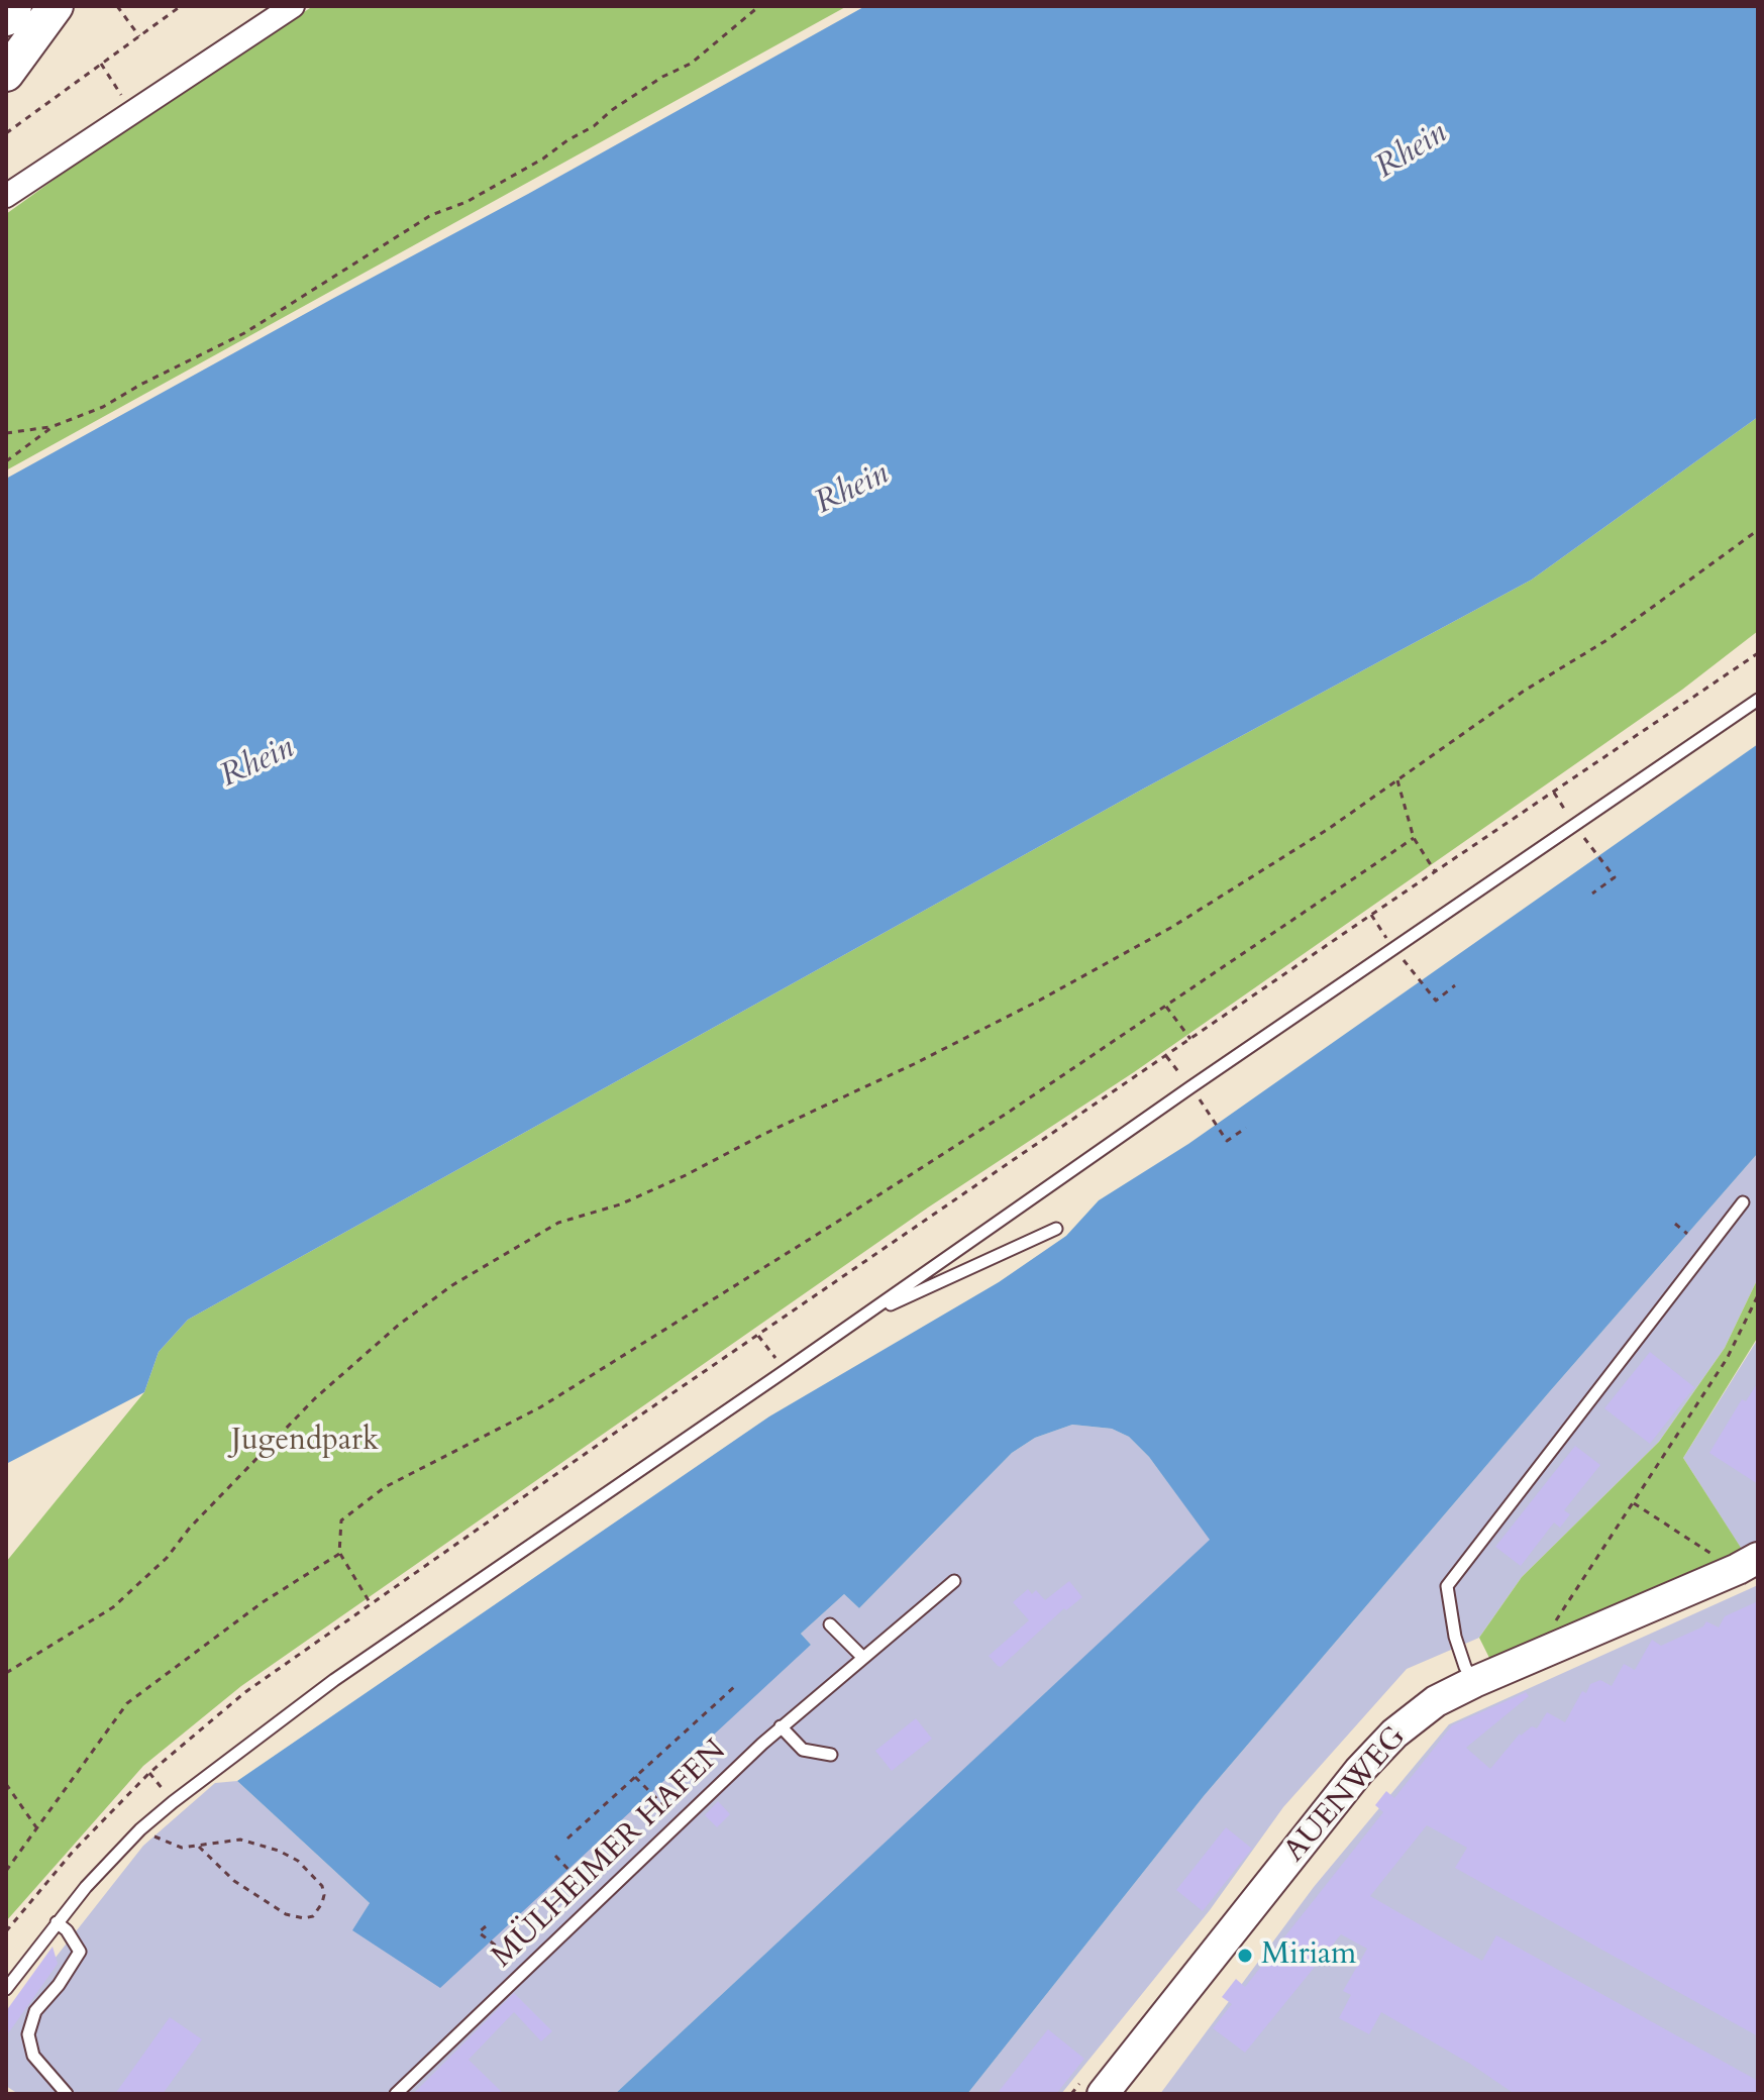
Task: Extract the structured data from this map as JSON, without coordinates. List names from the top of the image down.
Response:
{
  "streets": {
    "street": ["AUENWEG"],
    "lane": ["MÜLHEIMER HAFEN"]
  },
  "water": ["Rhein"],
  "parks": ["Jugendpark"],
  "places": ["Miriam"]
}
